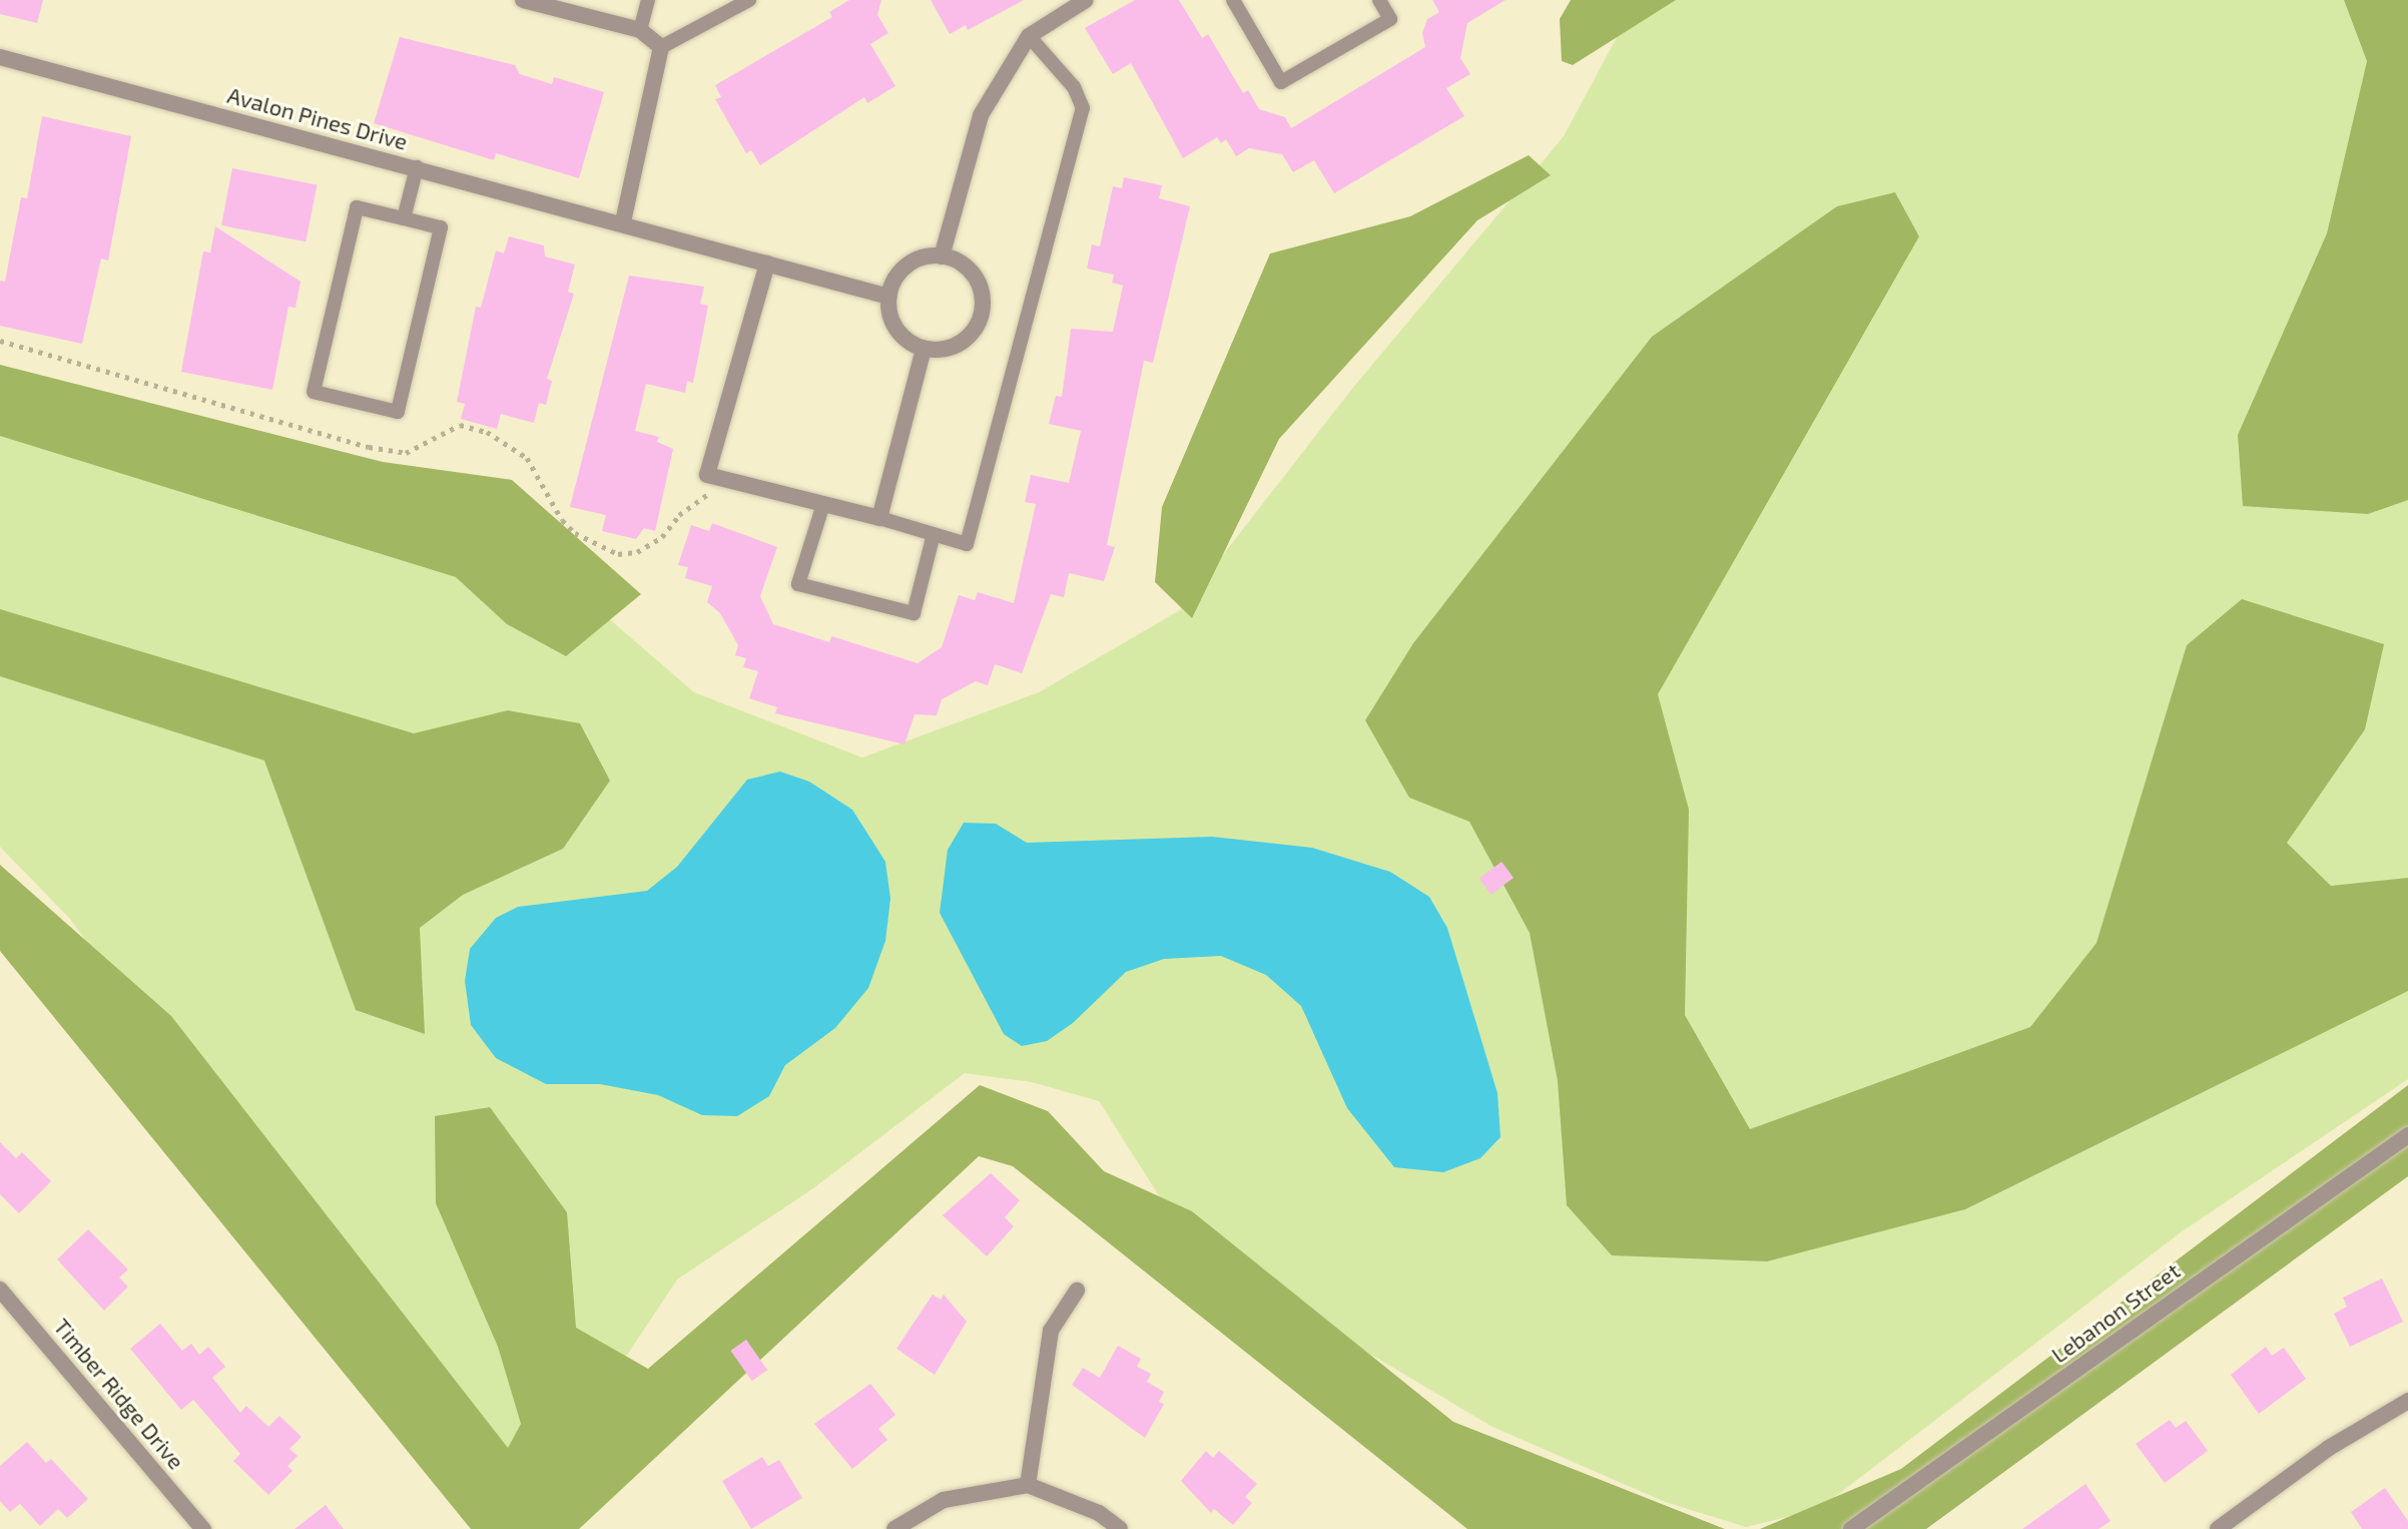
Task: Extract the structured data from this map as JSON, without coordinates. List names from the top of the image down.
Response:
{
  "streets": {
    "street": ["Avalon Pines Drive", "Lebanon Street", "Timber Ridge Drive"]
  }
}
